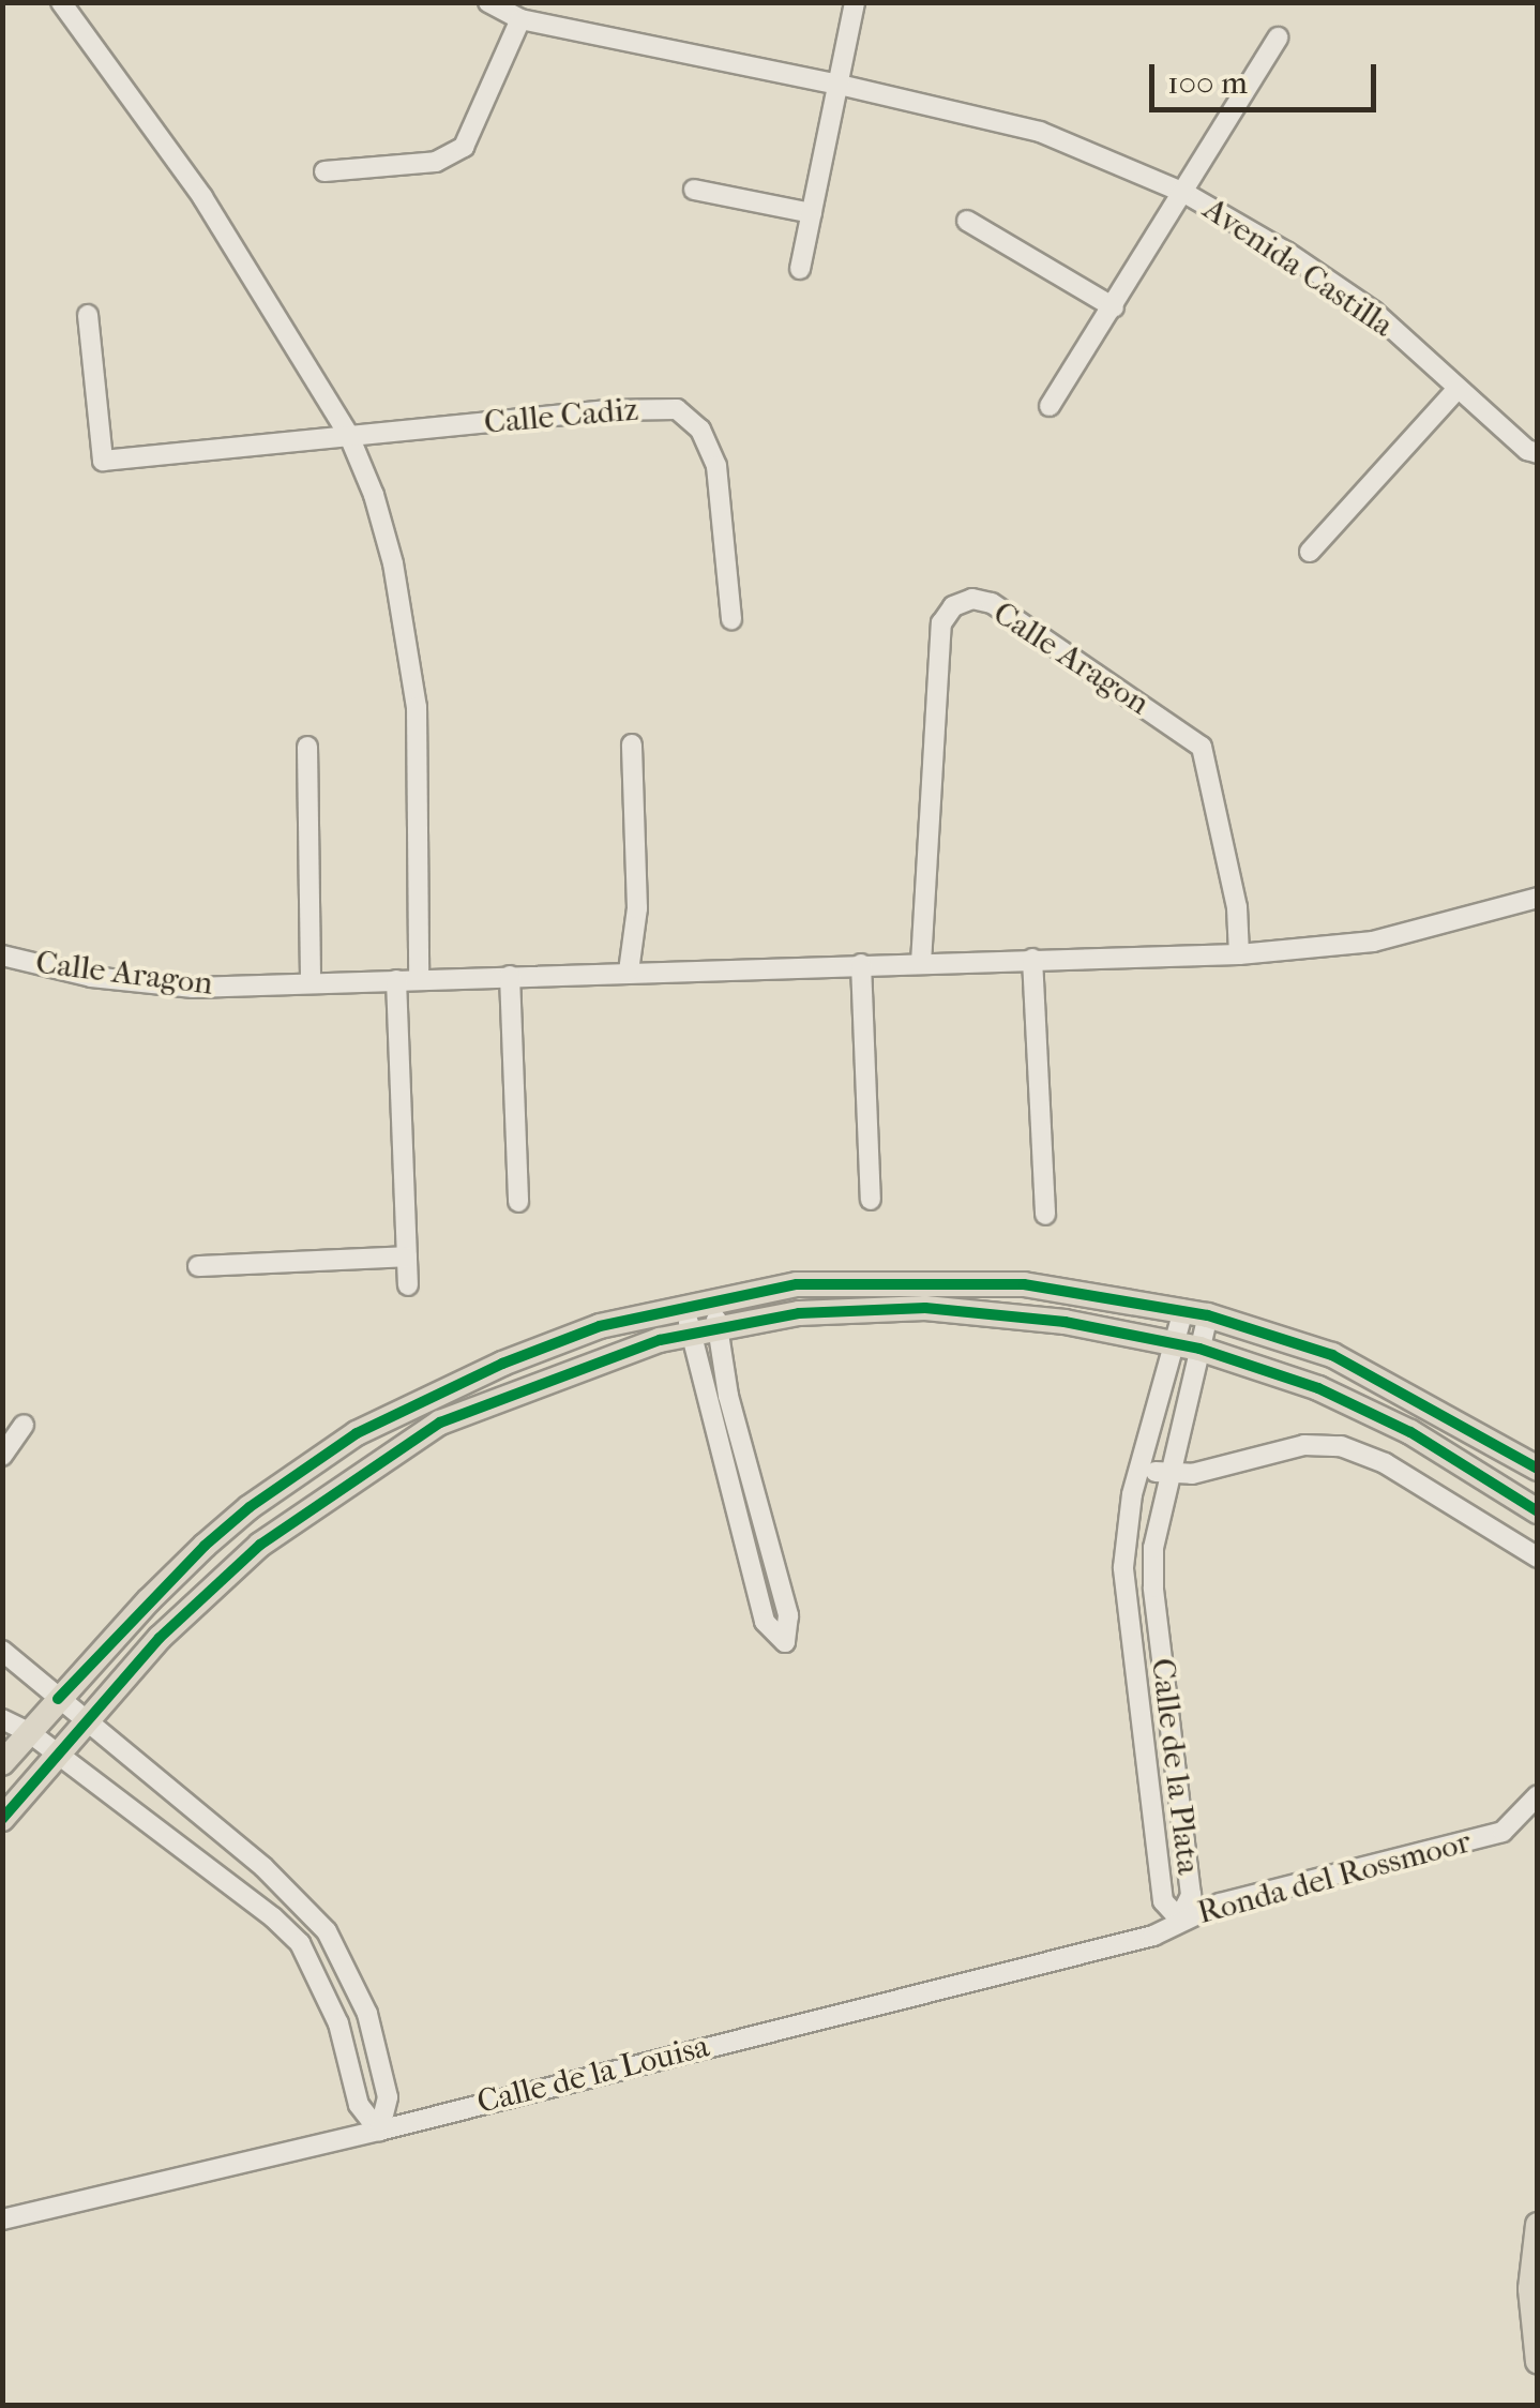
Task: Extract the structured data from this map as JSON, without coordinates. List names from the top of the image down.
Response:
{
  "streets": {
    "street": [
      "Avenida Castilla",
      "Calle Cadiz",
      "Calle Aragon",
      "Calle de la Plata",
      "Ronda del Rossmoor",
      "Calle de la Louisa"
    ]
  },
  "crossings": [
    ["Calle de la Plata", "Ronda del Rossmoor"],
    ["Calle de la Plata", "Calle de la Louisa"],
    ["Ronda del Rossmoor", "Calle de la Louisa"]
  ],
  "scale_bar": "100 m"
}
